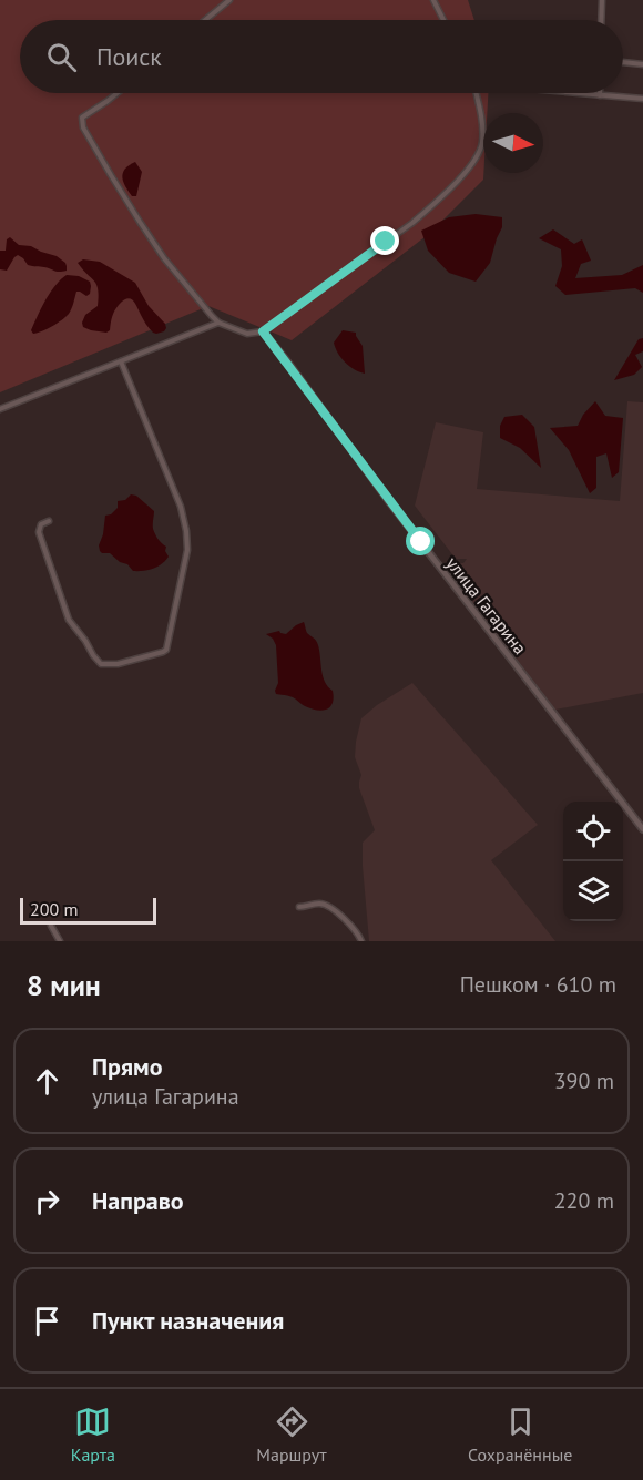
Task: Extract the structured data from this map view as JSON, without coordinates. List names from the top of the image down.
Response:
{
  "streets": {
    "street": ["улица Гагарина"]
  },
  "scale_bar": "200 m",
  "north": "right",
  "page": {
    "search": "Поиск",
    "scale": "200 m",
    "heading": ["8 мин", "Пешком · 610 m"],
    "list": [
      ["Прямо", "улица Гагарина", "390 m"],
      ["Направо", "220 m"],
      "Пункт назначения"
    ],
    "nav": ["Карта", "Маршрут", "Сохранённые"]
  }
}
